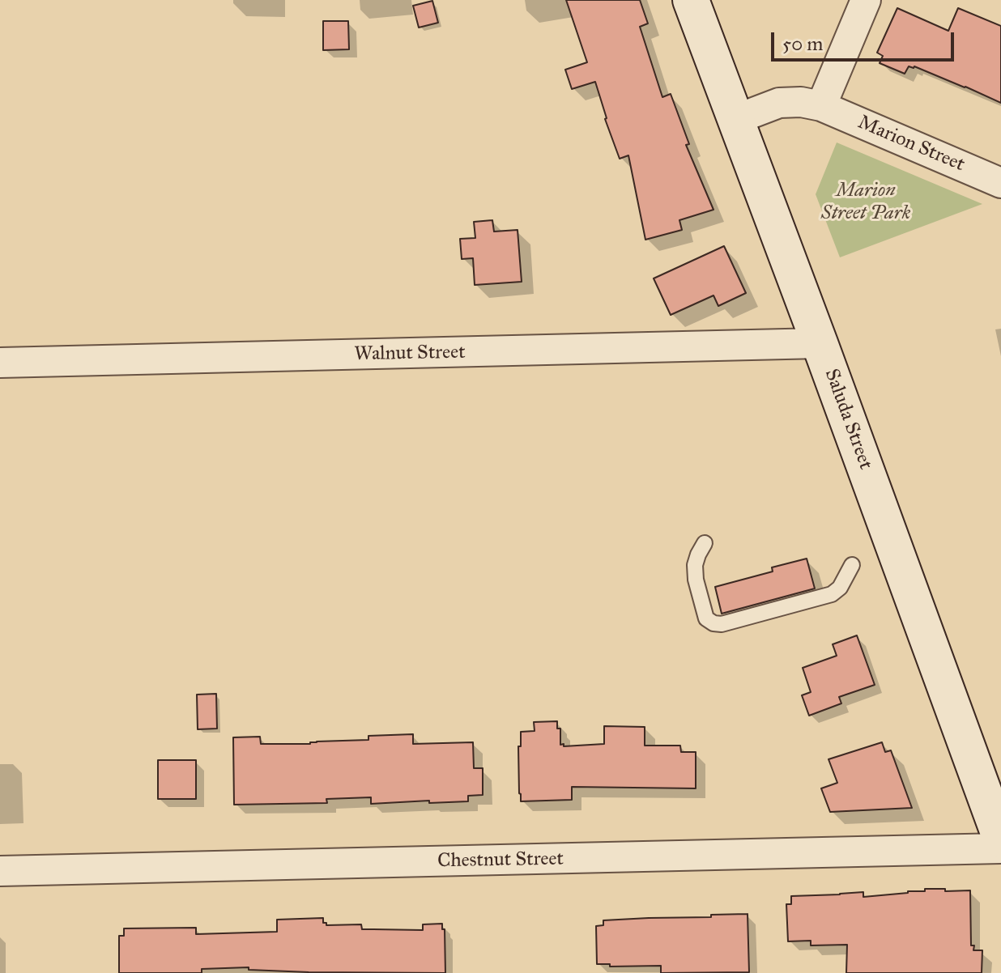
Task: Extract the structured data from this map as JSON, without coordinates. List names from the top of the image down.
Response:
{
  "streets": {
    "main road": ["Saluda Street"],
    "street": ["Marion Street", "Walnut Street", "Chestnut Street"]
  },
  "crossings": [
    ["Marion Street", "Saluda Street"],
    ["Walnut Street", "Saluda Street"]
  ],
  "parks": ["Marion Street Park"],
  "scale_bar": "50 m"
}
